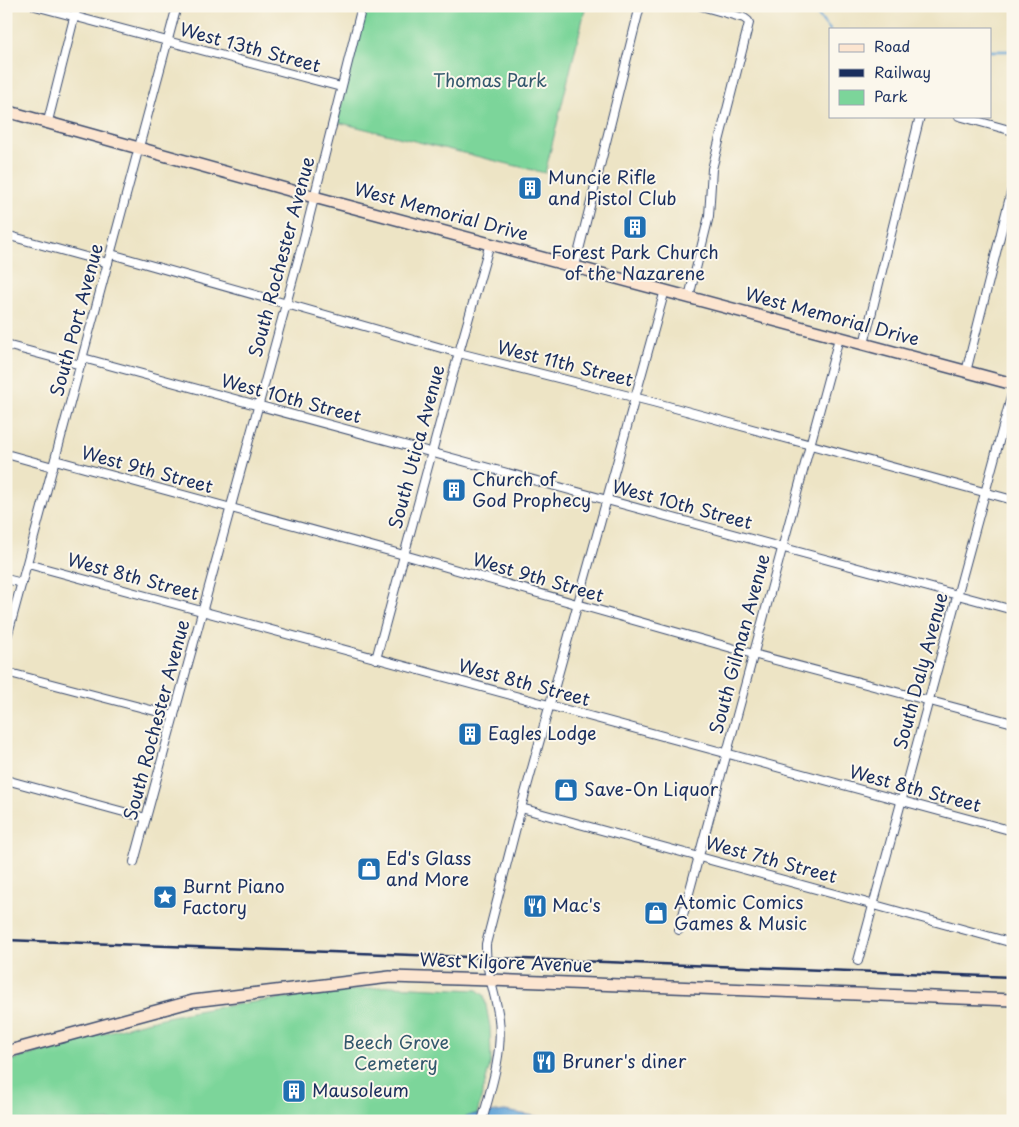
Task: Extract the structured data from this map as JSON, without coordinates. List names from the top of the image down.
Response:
{
  "streets": {
    "main road": ["West Memorial Drive", "West Kilgore Avenue"],
    "street": [
      "West 13th Street",
      "South Rochester Avenue",
      "South Port Avenue",
      "West 11th Street",
      "West 10th Street",
      "South Utica Avenue",
      "West 9th Street",
      "West 8th Street",
      "South Gilman Avenue",
      "South Daly Avenue",
      "West 7th Street"
    ]
  },
  "crossings": [
    ["West 13th Street", "South Rochester Avenue"],
    ["West 13th Street", "South Port Avenue"],
    ["West Memorial Drive", "South Rochester Avenue"],
    ["West Memorial Drive", "South Port Avenue"],
    ["West Memorial Drive", "South Utica Avenue"],
    ["West Memorial Drive", "South Gilman Avenue"],
    ["South Rochester Avenue", "West 11th Street"],
    ["South Rochester Avenue", "West 10th Street"],
    ["South Rochester Avenue", "West 9th Street"],
    ["South Rochester Avenue", "West 8th Street"],
    ["South Port Avenue", "West 11th Street"],
    ["South Port Avenue", "West 10th Street"],
    ["South Port Avenue", "West 9th Street"],
    ["South Port Avenue", "West 8th Street"],
    ["West 11th Street", "South Utica Avenue"],
    ["West 11th Street", "South Gilman Avenue"],
    ["West 11th Street", "South Daly Avenue"],
    ["West 10th Street", "South Utica Avenue"],
    ["West 10th Street", "South Gilman Avenue"],
    ["West 10th Street", "South Daly Avenue"],
    ["South Utica Avenue", "West 9th Street"],
    ["South Utica Avenue", "West 8th Street"],
    ["West 9th Street", "South Gilman Avenue"],
    ["West 9th Street", "South Daly Avenue"],
    ["West 8th Street", "South Gilman Avenue"],
    ["West 8th Street", "South Daly Avenue"],
    ["South Gilman Avenue", "West 7th Street"],
    ["South Daly Avenue", "West 7th Street"]
  ],
  "parks": ["Thomas Park", "Beech Grove Cemetery"],
  "places": {
    "building": [
      "Muncie Rifle and Pistol Club",
      "Forest Park Church of the Nazarene",
      "Church of God Prophecy",
      "Eagles Lodge",
      "Mausoleum"
    ],
    "shop": ["Save-On Liquor", "Ed's Glass and More", "Atomic Comics Games & Music"],
    "place": ["Burnt Piano Factory"],
    "restaurant": ["Mac's", "Bruner's diner"]
  },
  "legend": ["Road", "Railway", "Park"]
}
